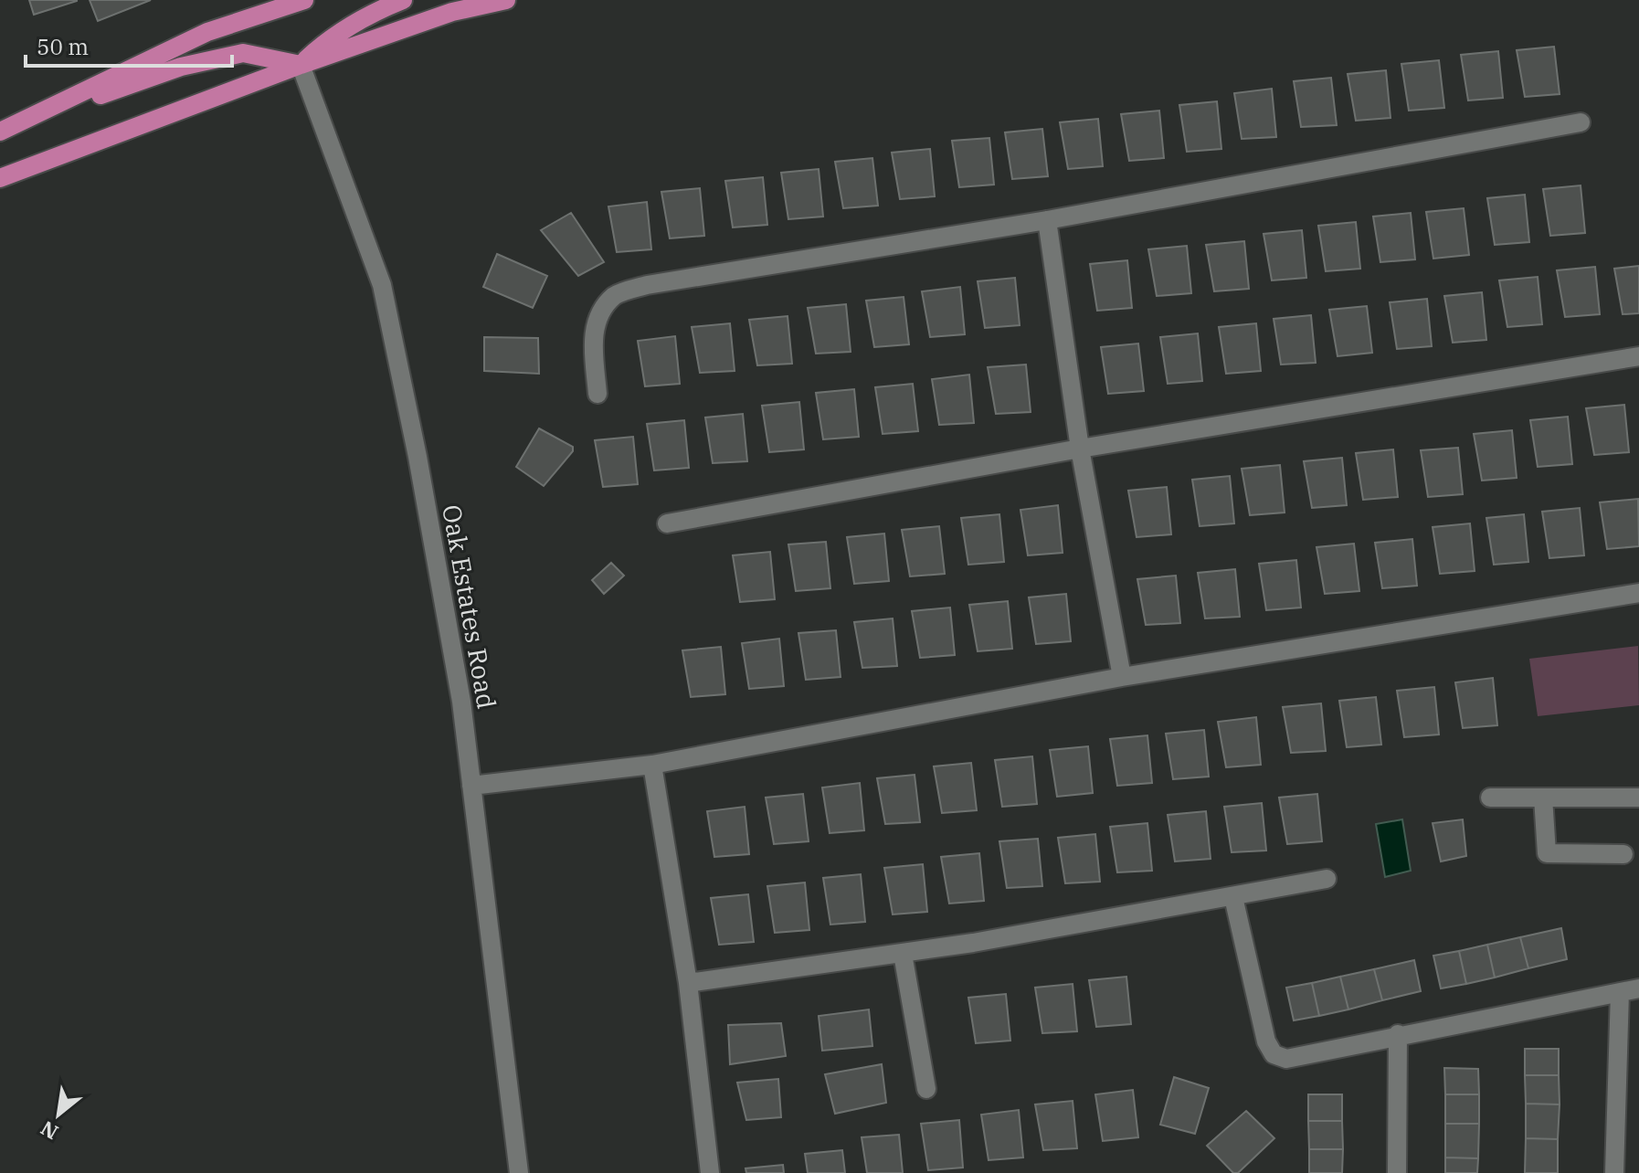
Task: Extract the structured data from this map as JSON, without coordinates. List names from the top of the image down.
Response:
{
  "streets": {
    "street": ["Oak Estates Road"]
  },
  "scale_bar": "50 m",
  "north": "bottom left"
}
